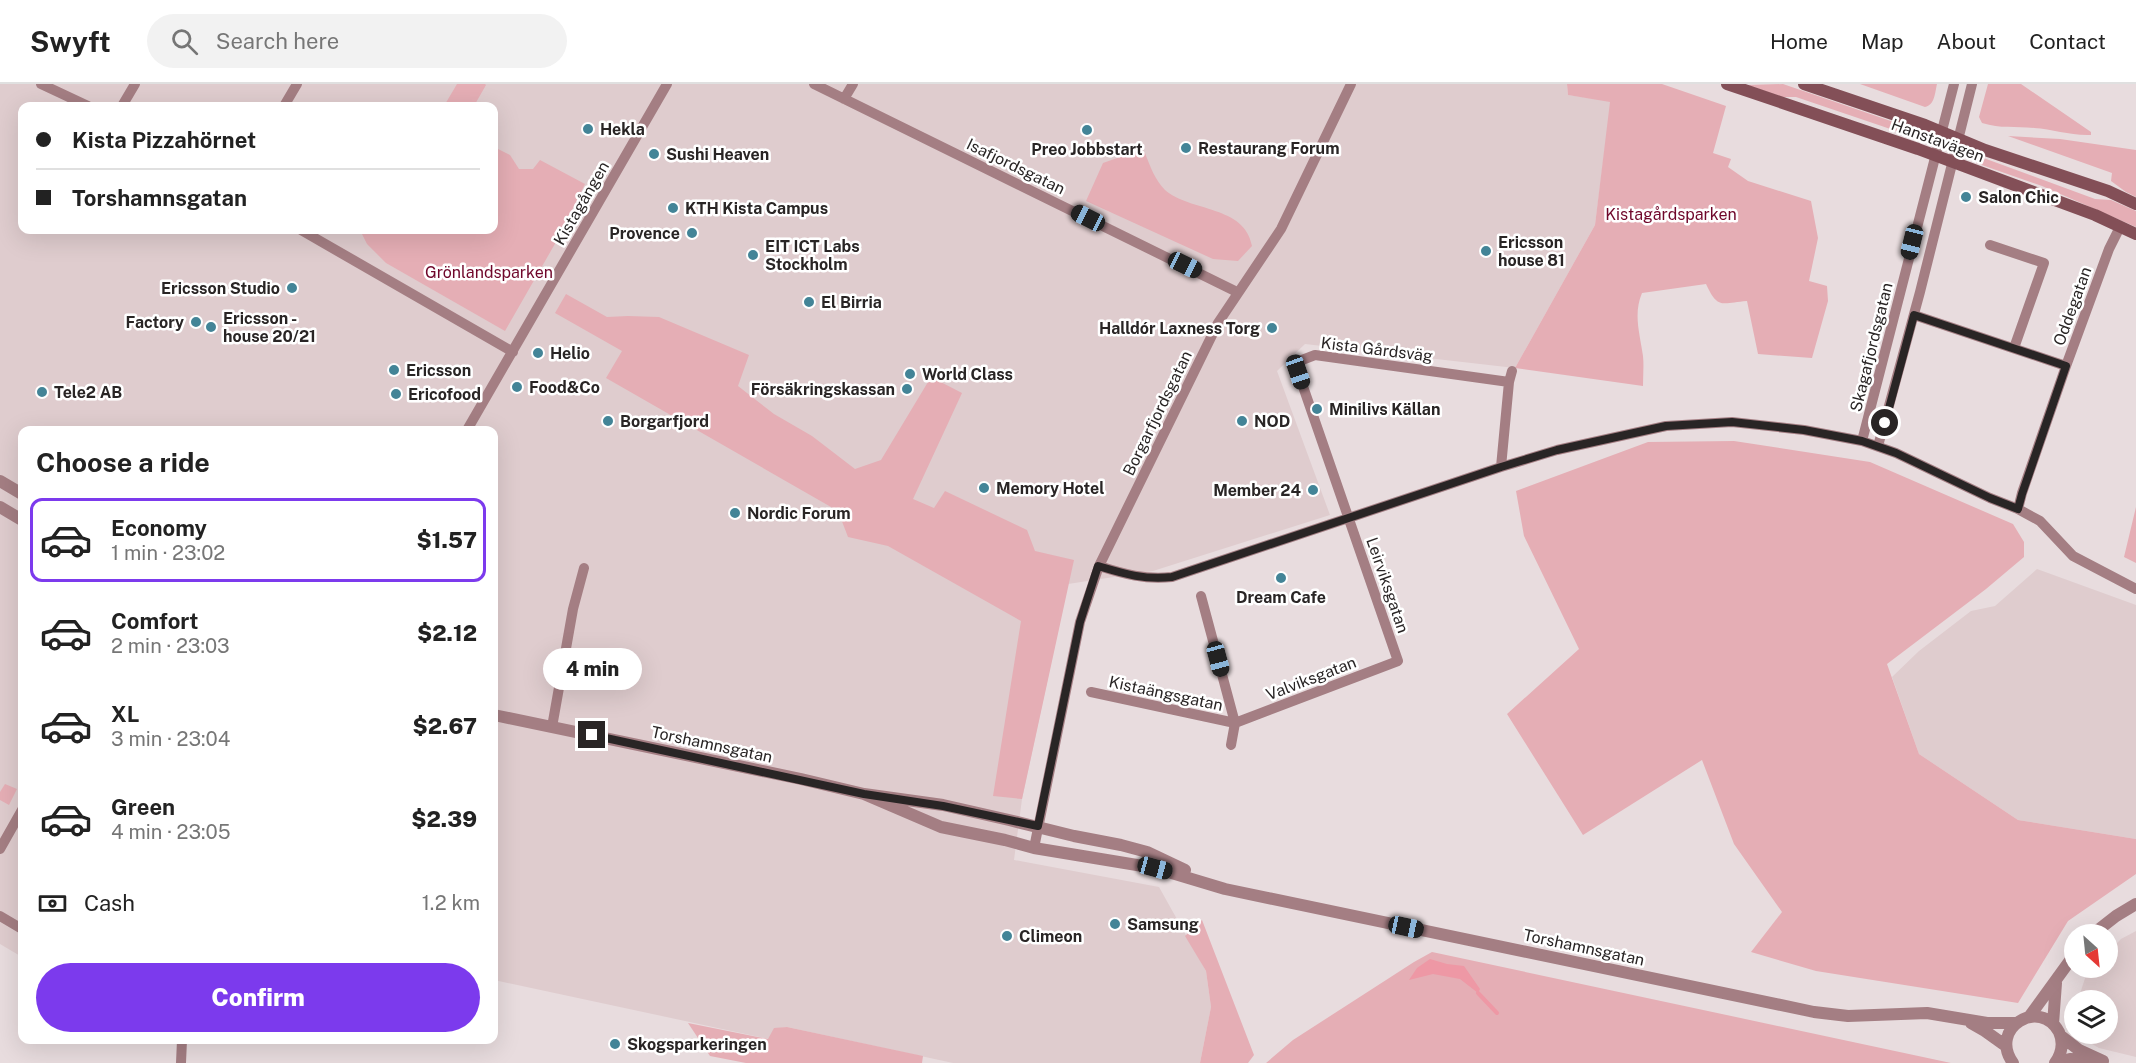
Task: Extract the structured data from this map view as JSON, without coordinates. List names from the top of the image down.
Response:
{
  "streets": {
    "main road": ["Hanstavägen"],
    "street": [
      "Isafjordsgatan",
      "Kistagången",
      "Oddegatan",
      "Skagafjordsgatan",
      "Kista Gårdsväg",
      "Borgarfjordsgatan",
      "Leirviksgatan",
      "Valviksgatan",
      "Kistaängsgatan",
      "Torshamnsgatan"
    ]
  },
  "crossings": [
    ["Hanstavägen", "Oddegatan"],
    ["Hanstavägen", "Skagafjordsgatan"],
    ["Isafjordsgatan", "Borgarfjordsgatan"],
    ["Kista Gårdsväg", "Leirviksgatan"],
    ["Borgarfjordsgatan", "Torshamnsgatan"],
    ["Leirviksgatan", "Valviksgatan"],
    ["Valviksgatan", "Kistaängsgatan"]
  ],
  "parks": ["Kistagårdsparken", "Grönlandsparken"],
  "places": [
    "Hekla",
    "Preo Jobbstart",
    "Restaurang Forum",
    "Sushi Heaven",
    "Salon Chic",
    "KTH Kista Campus",
    "Provence",
    "Ericsson house 81",
    "EIT ICT Labs Stockholm",
    "Ericsson Studio",
    "El Birria",
    "Factory",
    "Ericsson - house 20/21",
    "Halldór Laxness Torg",
    "Helio",
    "Ericsson",
    "World Class",
    "Food&Co",
    "Försäkringskassan",
    "Tele2 AB",
    "Ericofood",
    "Minilivs Källan",
    "Borgarfjord",
    "NOD",
    "Memory Hotel",
    "Member 24",
    "Nordic Forum",
    "Dream Cafe",
    "Samsung",
    "Climeon",
    "Skogsparkeringen"
  ],
  "north": "bottom right",
  "page": {
    "header": "Swyft",
    "search": "Search here",
    "nav": [
      "Home",
      "Map",
      "About",
      "Contact"
    ],
    "banner": ["Kista Pizzahörnet", "Torshamnsgatan"],
    "heading": "Choose a ride",
    "list": [
      {
        "name": "Economy",
        "note": "1 min · 23:02",
        "value": "$1.57"
      },
      {
        "name": "Comfort",
        "note": "2 min · 23:03",
        "value": "$2.12"
      },
      {
        "name": "XL",
        "note": "3 min · 23:04",
        "value": "$2.67"
      },
      {
        "name": "Green",
        "note": "4 min · 23:05",
        "value": "$2.39"
      }
    ],
    "bubble": "4 min",
    "pay": ["Cash", "1.2 km"],
    "buttons": "Confirm"
  }
}
